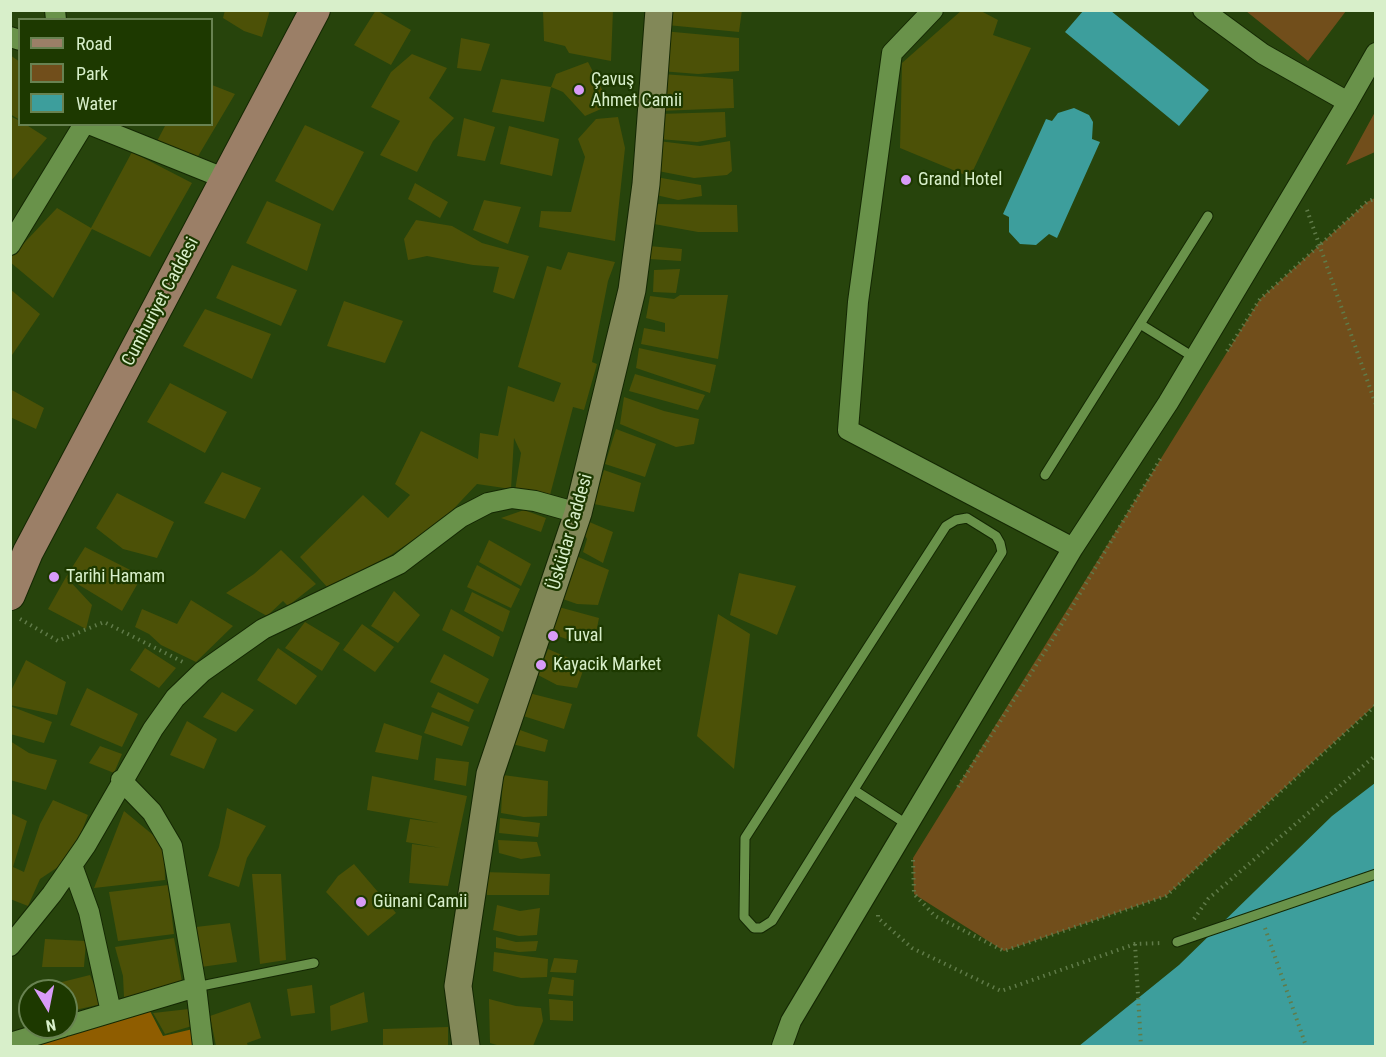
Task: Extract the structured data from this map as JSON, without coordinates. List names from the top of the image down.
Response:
{
  "streets": {
    "main road": ["Cumhuriyet Caddesi", "Üsküdar Caddesi"]
  },
  "places": [
    "Çavuş Ahmet Camii",
    "Grand Hotel",
    "Tarihi Hamam",
    "Tuval",
    "Kayacik Market",
    "Günani Camii"
  ],
  "legend": ["Road", "Park", "Water"],
  "north": "bottom"
}
